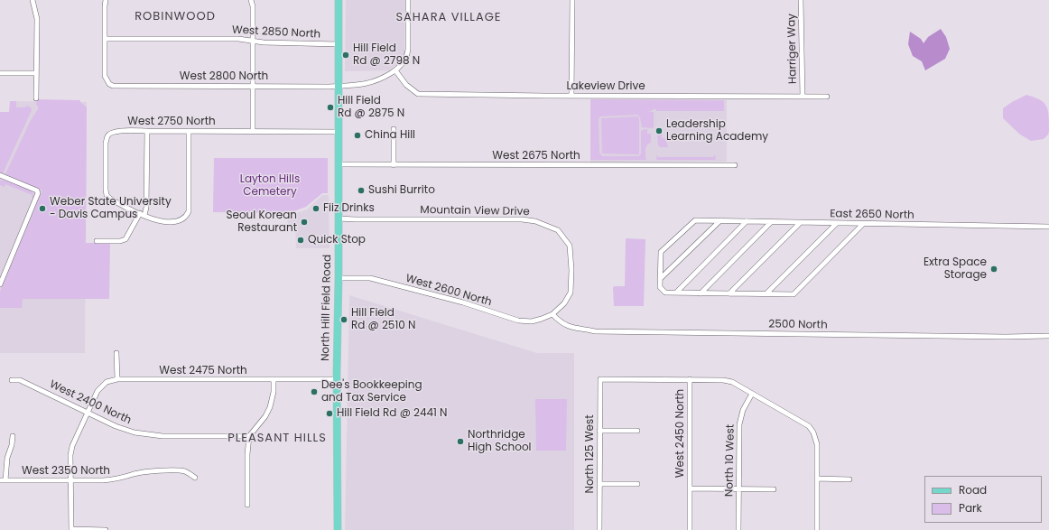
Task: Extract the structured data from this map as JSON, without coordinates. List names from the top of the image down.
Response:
{
  "streets": {
    "main road": ["North Hill Field Road"],
    "street": [
      "West 2850 North",
      "Harriger Way",
      "West 2800 North",
      "Lakeview Drive",
      "West 2750 North",
      "West 2675 North",
      "Mountain View Drive",
      "East 2650 North",
      "West 2600 North",
      "2500 North",
      "West 2475 North",
      "West 2400 North",
      "West 2450 North",
      "North 125 West",
      "North 10 West",
      "West 2350 North"
    ]
  },
  "crossings": [
    ["West 2850 North", "West 2800 North"],
    ["West 2850 North", "North Hill Field Road"],
    ["Harriger Way", "Lakeview Drive"],
    ["West 2800 North", "Lakeview Drive"],
    ["West 2800 North", "North Hill Field Road"],
    ["West 2750 North", "North Hill Field Road"],
    ["West 2675 North", "North Hill Field Road"],
    ["Mountain View Drive", "West 2600 North"],
    ["Mountain View Drive", "North Hill Field Road"],
    ["Mountain View Drive", "2500 North"],
    ["West 2600 North", "North Hill Field Road"],
    ["West 2600 North", "2500 North"],
    ["North Hill Field Road", "West 2475 North"],
    ["West 2475 North", "West 2400 North"],
    ["West 2475 North", "West 2350 North"],
    ["West 2450 North", "North 125 West"],
    ["West 2450 North", "North 10 West"]
  ],
  "districts": ["ROBINWOOD", "SAHARA VILLAGE", "PLEASANT HILLS"],
  "parks": ["Layton Hills Cemetery"],
  "places": [
    "Hill Field Rd @ 2798 N",
    "Hill Field Rd @ 2875 N",
    "Leadership Learning Academy",
    "China Hill",
    "Sushi Burrito",
    "Weber State University - Davis Campus",
    "Fiiz Drinks",
    "Seoul Korean Restaurant",
    "Quick Stop",
    "Extra Space Storage",
    "Hill Field Rd @ 2510 N",
    "Dee's Bookkeeping and Tax Service",
    "Hill Field Rd @ 2441 N",
    "Northridge High School"
  ],
  "legend": ["Road", "Park"]
}
